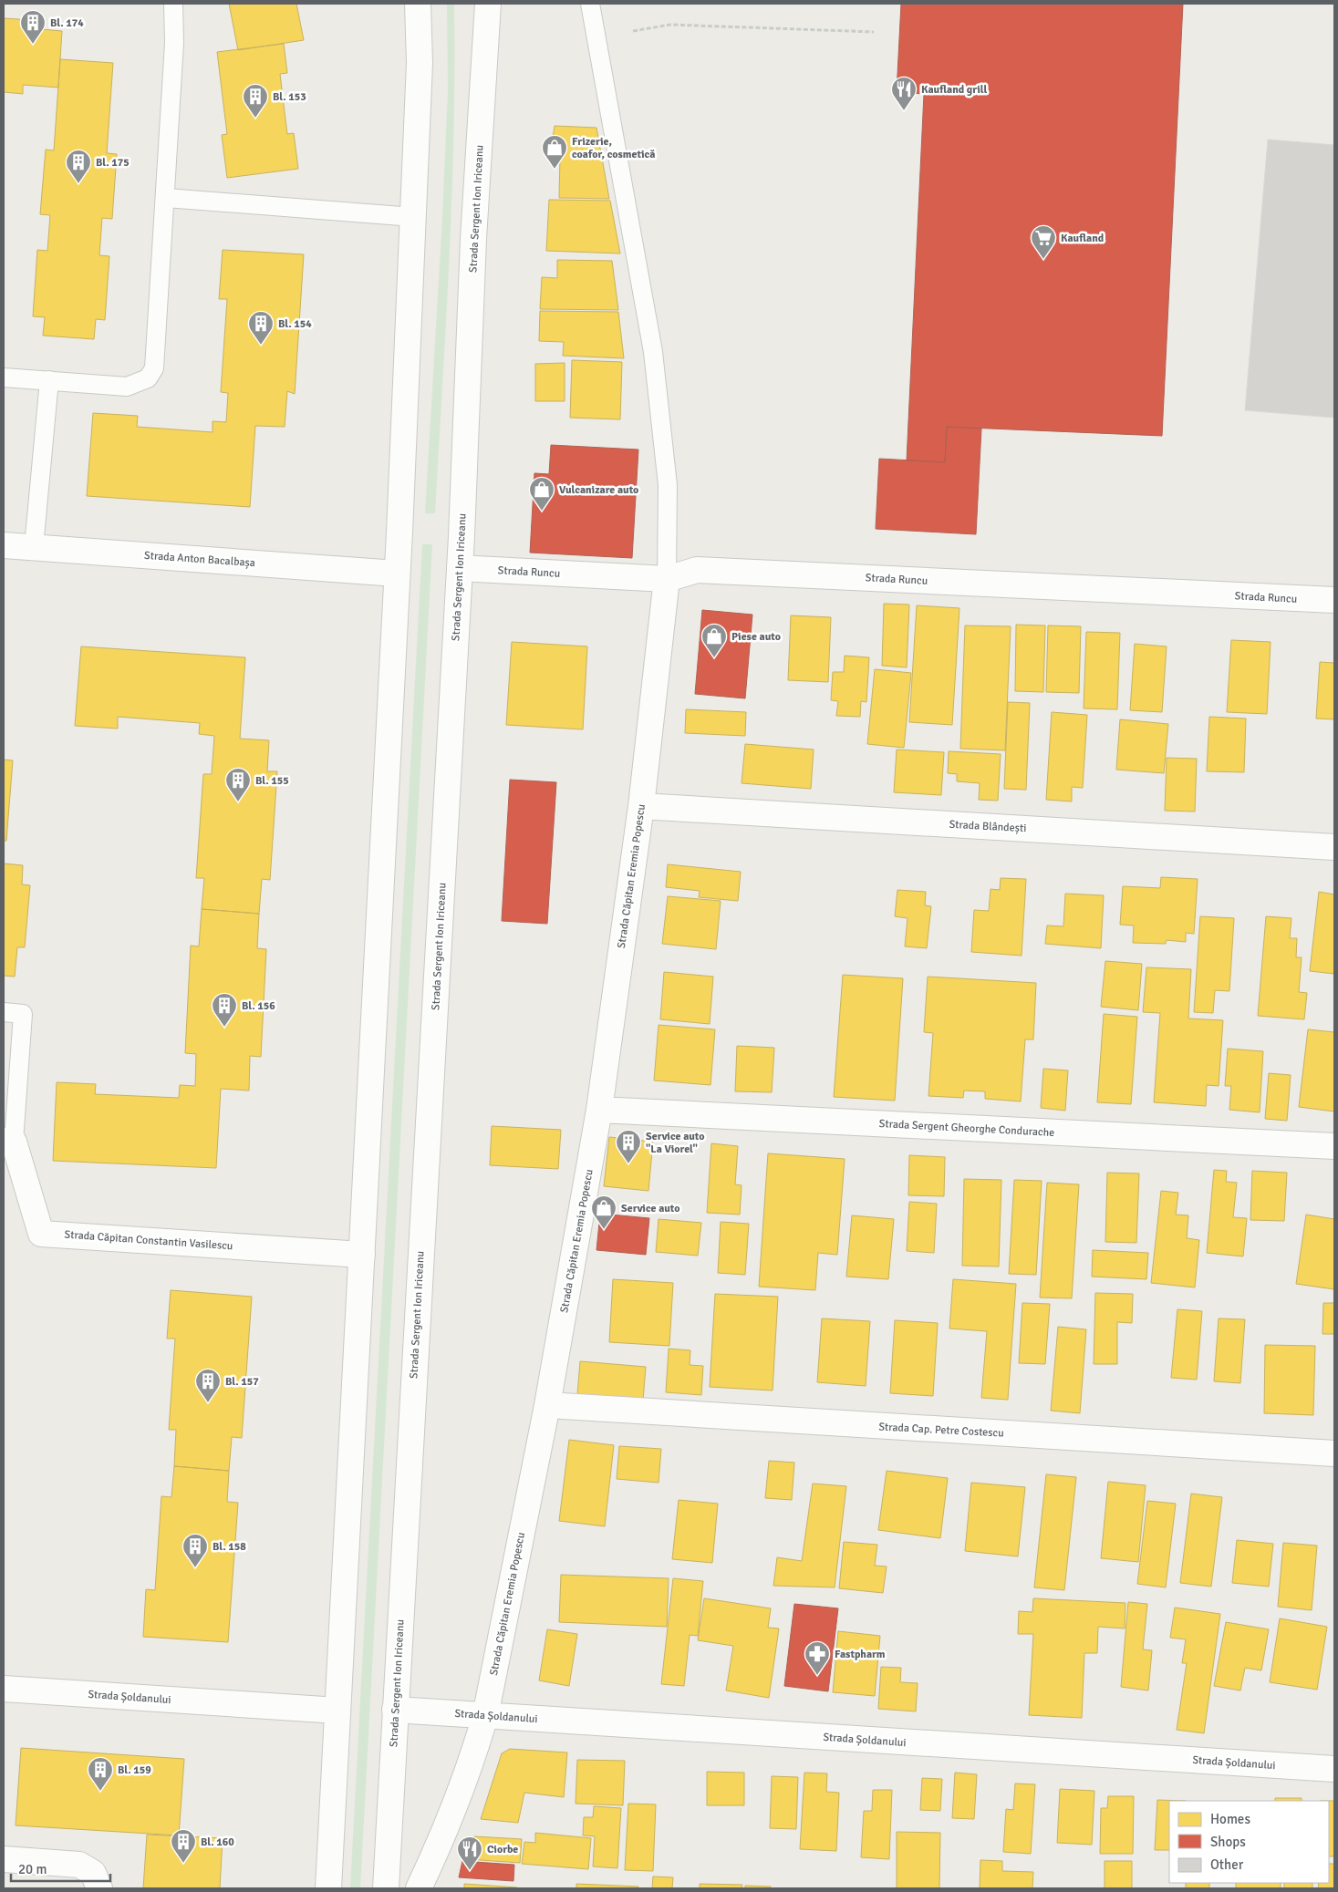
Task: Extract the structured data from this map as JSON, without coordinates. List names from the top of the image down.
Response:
{
  "streets": {
    "street": [
      "Strada Sergent Ion Iriceanu",
      "Strada Anton Bacalbașa",
      "Strada Runcu",
      "Strada Blândești",
      "Strada Căpitan Eremia Popescu",
      "Strada Sergent Gheorghe Condurache",
      "Strada Căpitan Constantin Vasilescu",
      "Strada Cap. Petre Costescu",
      "Strada Șoldanului"
    ]
  },
  "crossings": [
    ["Strada Sergent Ion Iriceanu", "Strada Runcu"],
    ["Strada Sergent Ion Iriceanu", "Strada Șoldanului"],
    ["Strada Runcu", "Strada Căpitan Eremia Popescu"],
    ["Strada Blândești", "Strada Căpitan Eremia Popescu"],
    ["Strada Căpitan Eremia Popescu", "Strada Sergent Gheorghe Condurache"],
    ["Strada Căpitan Eremia Popescu", "Strada Cap. Petre Costescu"],
    ["Strada Căpitan Eremia Popescu", "Strada Șoldanului"]
  ],
  "places": {
    "building": [
      "Bl. 174",
      "Bl. 153",
      "Bl. 175",
      "Bl. 154",
      "Bl. 155",
      "Bl. 156",
      "Service auto \"La Viorel\"",
      "Bl. 157",
      "Bl. 158",
      "Bl. 159",
      "Bl. 160"
    ],
    "restaurant": ["Kaufland grill", "Ciorbe"],
    "shop": [
      "Frizerie, coafor, cosmetică",
      "Vulcanizare auto",
      "Piese auto",
      "Service auto"
    ],
    "supermarket": ["Kaufland"],
    "pharmacy": ["Fastpharm"]
  },
  "legend": ["Homes", "Shops", "Other"],
  "scale_bar": "20 m"
}
